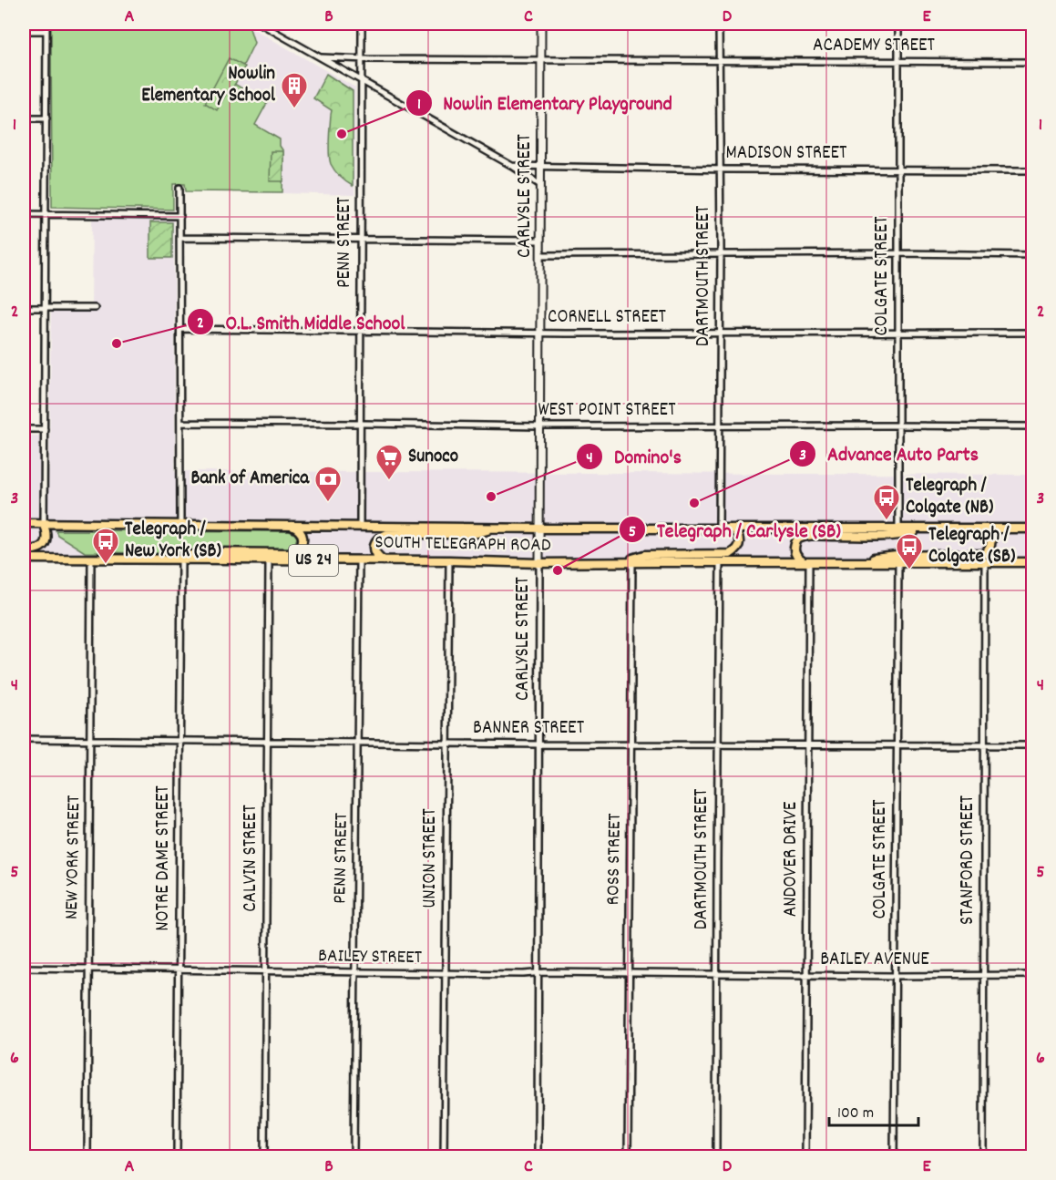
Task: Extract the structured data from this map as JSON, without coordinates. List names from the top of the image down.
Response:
{
  "streets": {
    "main road": ["SOUTH TELEGRAPH ROAD", "US 24"],
    "street": [
      "ACADEMY STREET",
      "MADISON STREET",
      "CARLYSLE STREET",
      "PENN STREET",
      "DARTMOUTH STREET",
      "COLGATE STREET",
      "CORNELL STREET",
      "WEST POINT STREET",
      "BANNER STREET",
      "NEW YORK STREET",
      "NOTRE DAME STREET",
      "CALVIN STREET",
      "UNION STREET",
      "ROSS STREET",
      "ANDOVER DRIVE",
      "STANFORD STREET",
      "BAILEY STREET",
      "BAILEY AVENUE"
    ]
  },
  "crossings": [
    ["ACADEMY STREET", "CARLYSLE STREET"],
    ["ACADEMY STREET", "PENN STREET"],
    ["ACADEMY STREET", "DARTMOUTH STREET"],
    ["ACADEMY STREET", "COLGATE STREET"],
    ["MADISON STREET", "CARLYSLE STREET"],
    ["MADISON STREET", "DARTMOUTH STREET"],
    ["MADISON STREET", "COLGATE STREET"],
    ["CARLYSLE STREET", "CORNELL STREET"],
    ["CARLYSLE STREET", "WEST POINT STREET"],
    ["CARLYSLE STREET", "SOUTH TELEGRAPH ROAD"],
    ["CARLYSLE STREET", "BANNER STREET"],
    ["CARLYSLE STREET", "BAILEY STREET"],
    ["PENN STREET", "CORNELL STREET"],
    ["PENN STREET", "WEST POINT STREET"],
    ["PENN STREET", "SOUTH TELEGRAPH ROAD"],
    ["PENN STREET", "BANNER STREET"],
    ["PENN STREET", "BAILEY STREET"],
    ["DARTMOUTH STREET", "CORNELL STREET"],
    ["DARTMOUTH STREET", "WEST POINT STREET"],
    ["DARTMOUTH STREET", "SOUTH TELEGRAPH ROAD"],
    ["DARTMOUTH STREET", "BANNER STREET"],
    ["DARTMOUTH STREET", "BAILEY STREET"],
    ["DARTMOUTH STREET", "BAILEY AVENUE"],
    ["COLGATE STREET", "CORNELL STREET"],
    ["COLGATE STREET", "WEST POINT STREET"],
    ["COLGATE STREET", "SOUTH TELEGRAPH ROAD"],
    ["COLGATE STREET", "BANNER STREET"],
    ["COLGATE STREET", "BAILEY AVENUE"],
    ["SOUTH TELEGRAPH ROAD", "NEW YORK STREET"],
    ["SOUTH TELEGRAPH ROAD", "NOTRE DAME STREET"],
    ["SOUTH TELEGRAPH ROAD", "CALVIN STREET"],
    ["SOUTH TELEGRAPH ROAD", "UNION STREET"],
    ["SOUTH TELEGRAPH ROAD", "ROSS STREET"],
    ["SOUTH TELEGRAPH ROAD", "ANDOVER DRIVE"],
    ["SOUTH TELEGRAPH ROAD", "STANFORD STREET"],
    ["BANNER STREET", "NEW YORK STREET"],
    ["BANNER STREET", "NOTRE DAME STREET"],
    ["BANNER STREET", "CALVIN STREET"],
    ["BANNER STREET", "UNION STREET"],
    ["BANNER STREET", "ROSS STREET"],
    ["BANNER STREET", "ANDOVER DRIVE"],
    ["BANNER STREET", "STANFORD STREET"],
    ["NEW YORK STREET", "BAILEY STREET"],
    ["NOTRE DAME STREET", "BAILEY STREET"],
    ["CALVIN STREET", "BAILEY STREET"],
    ["UNION STREET", "BAILEY STREET"],
    ["ROSS STREET", "BAILEY STREET"],
    ["ANDOVER DRIVE", "BAILEY AVENUE"],
    ["STANFORD STREET", "BAILEY AVENUE"],
    ["BAILEY STREET", "BAILEY AVENUE"]
  ],
  "places": {
    "building": ["Nowlin Elementary School"],
    "other": [
      "Nowlin Elementary Playground",
      "O.L. Smith Middle School",
      "Domino's",
      "Advance Auto Parts",
      "Telegraph / Carlysle (SB)"
    ],
    "supermarket": ["Sunoco"],
    "bank": ["Bank of America"],
    "bus stop": ["Telegraph / Colgate (NB)", "Telegraph / New York (SB)", "Telegraph / Colgate (SB)"]
  },
  "scale_bar": "100 m",
  "grid": {
    "columns": [
      "A",
      "B",
      "C",
      "D",
      "E"
    ],
    "rows": [
      "1",
      "2",
      "3",
      "4",
      "5",
      "6"
    ]
  }
}
